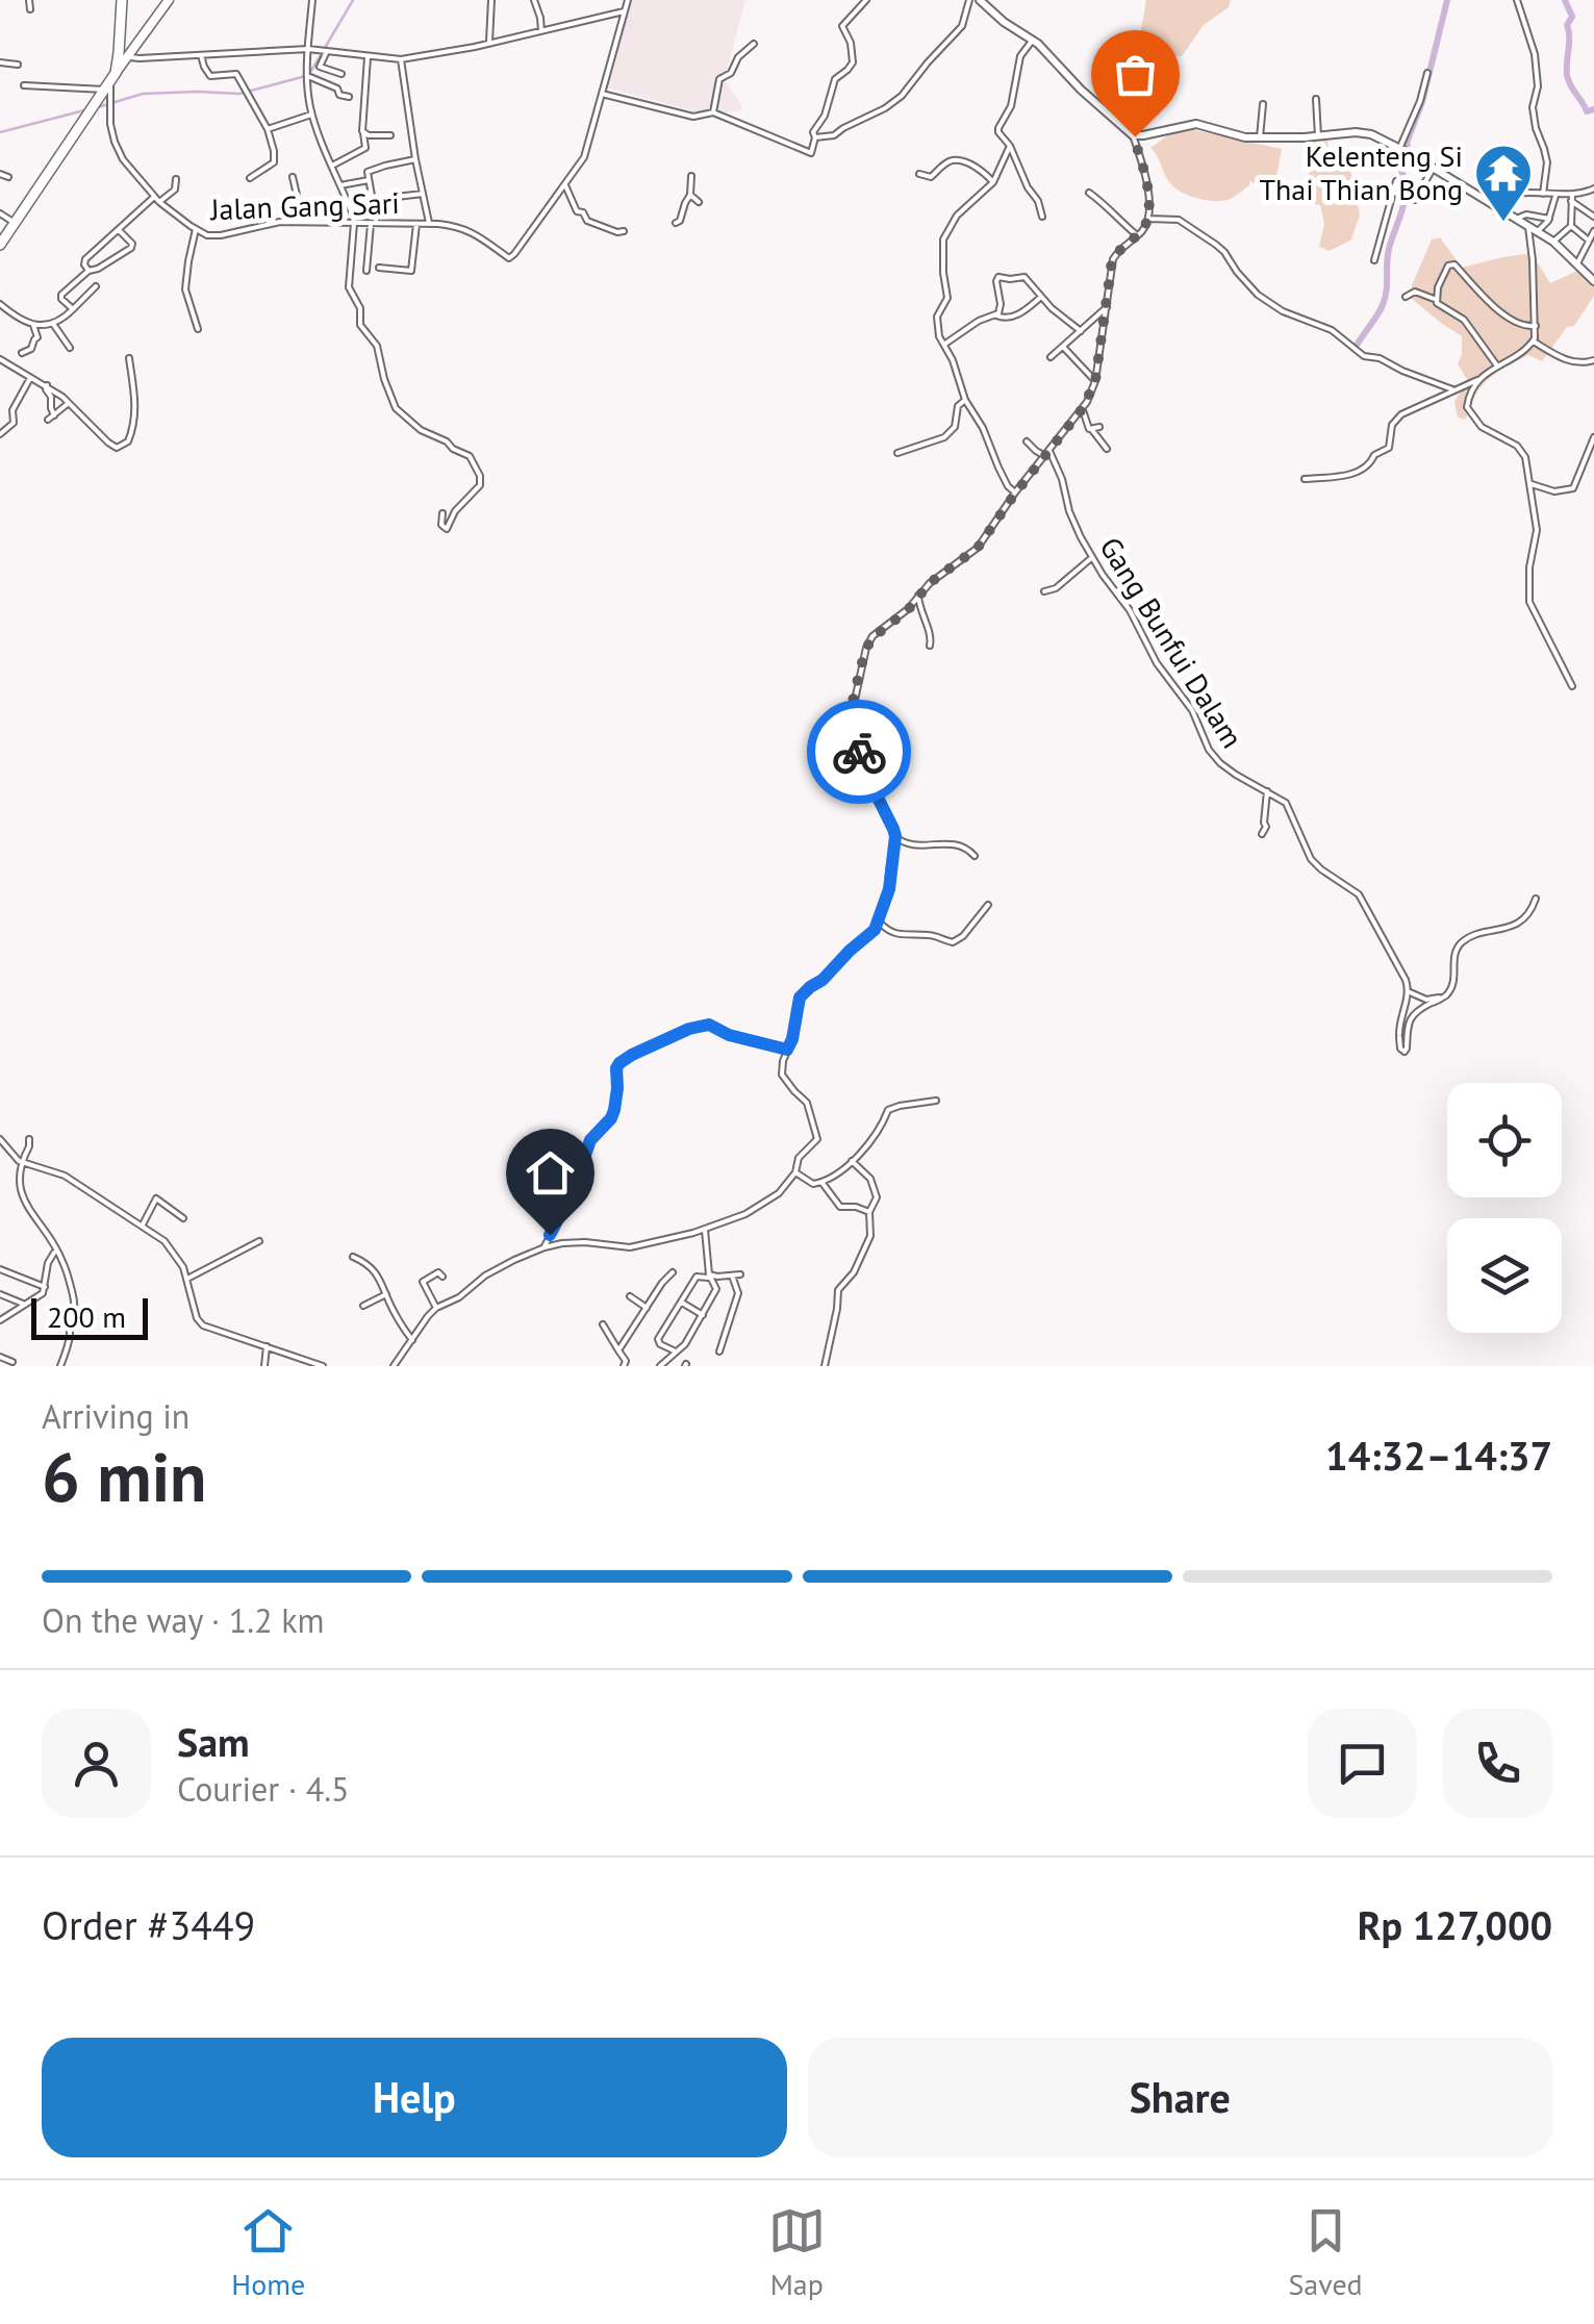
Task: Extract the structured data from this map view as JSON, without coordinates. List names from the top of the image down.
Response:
{
  "streets": {
    "street": ["Jalan Gang Sari", "Gang Bunfui Dalam"]
  },
  "places": {
    "temple": ["Kelenteng Si Thai Thian Bong"]
  },
  "scale_bar": "200 m",
  "page": {
    "scale": "200 m",
    "heading": ["6 min", "Arriving in", "14:32–14:37"],
    "panel": [
      "Sam",
      "Courier · 4.5",
      "Order #3449",
      "Rp 127,000"
    ],
    "bar": "On the way · 1.2 km",
    "buttons": ["Help", "Share"],
    "tabs": ["Home", "Map", "Saved"]
  }
}
